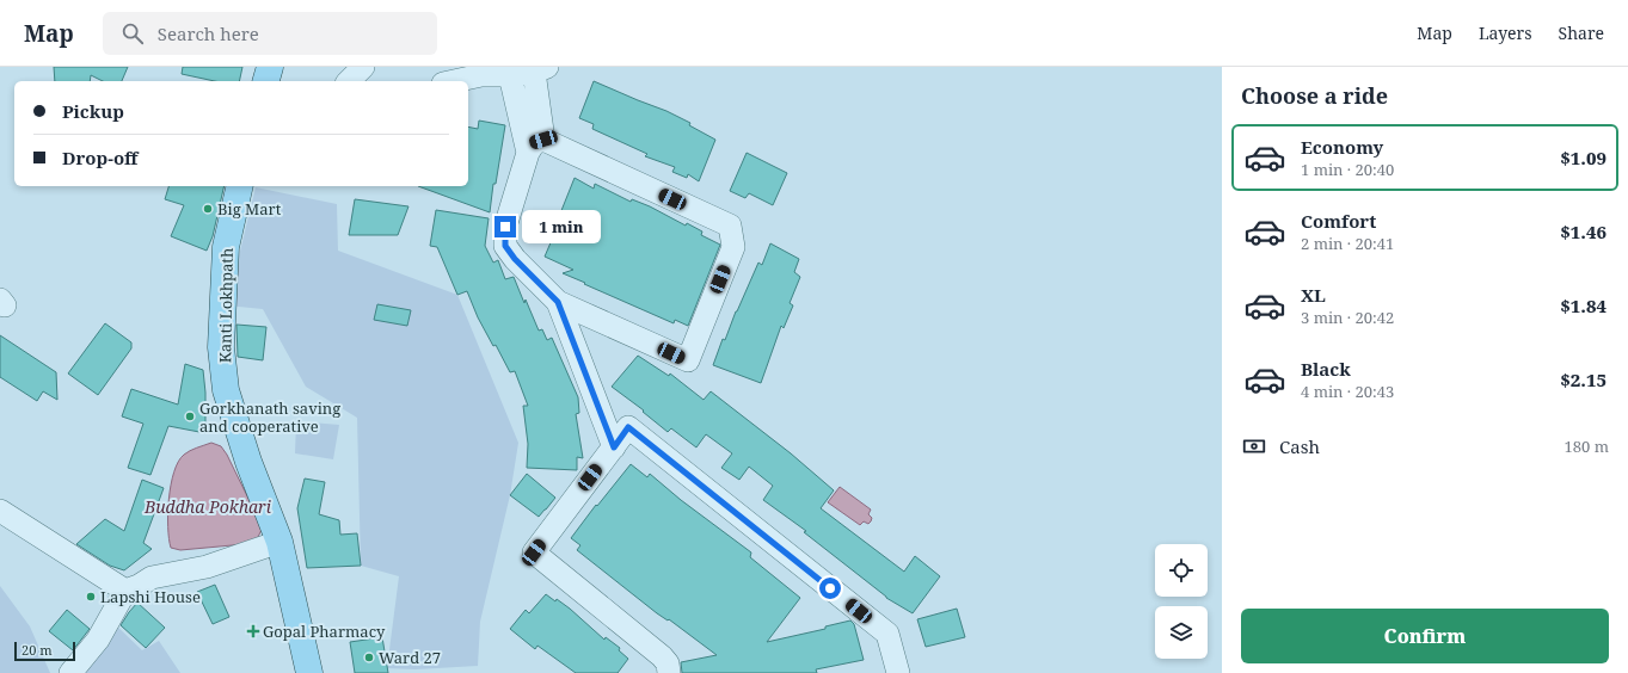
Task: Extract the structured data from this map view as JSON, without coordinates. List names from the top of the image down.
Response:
{
  "streets": {
    "main road": ["Kanti Lokhpath"]
  },
  "water": ["Buddha Pokhari"],
  "places": {
    "other": [
      "Big Mart",
      "Gorkhanath saving and cooperative",
      "Lapshi House",
      "Ward 27"
    ],
    "health": ["Gopal Pharmacy"]
  },
  "scale_bar": "20 m",
  "page": {
    "header": "Map",
    "search": "Search here",
    "nav": ["Map", "Layers", "Share"],
    "heading": "Choose a ride",
    "banner": ["Pickup", "Drop-off"],
    "list": [
      {
        "name": "Economy",
        "note": "1 min · 20:40",
        "value": "$1.09"
      },
      {
        "name": "Comfort",
        "note": "2 min · 20:41",
        "value": "$1.46"
      },
      {
        "name": "XL",
        "note": "3 min · 20:42",
        "value": "$1.84"
      },
      {
        "name": "Black",
        "note": "4 min · 20:43",
        "value": "$2.15"
      }
    ],
    "bubble": "1 min",
    "pay": ["Cash", "180 m"],
    "buttons": "Confirm",
    "scale": "20 m"
  }
}
